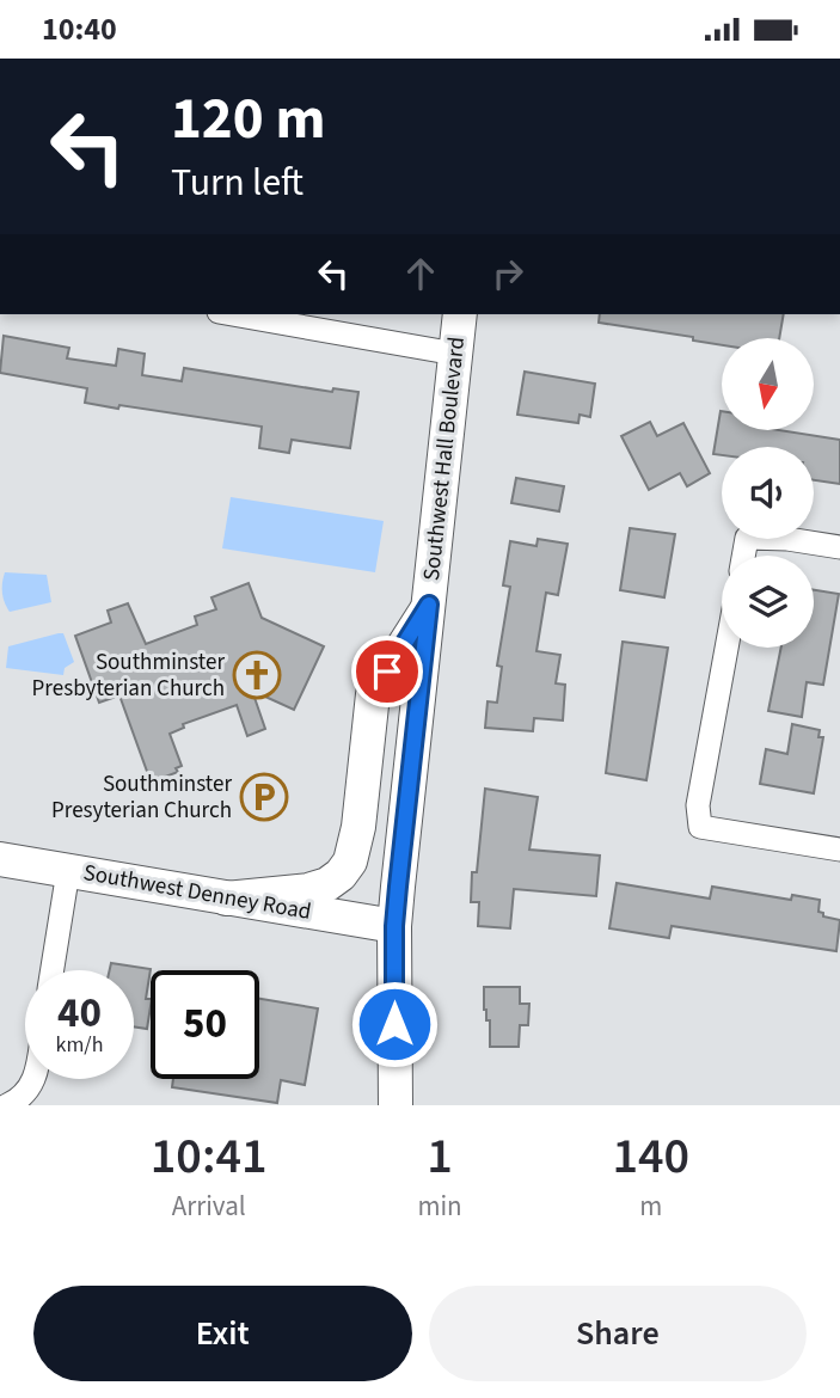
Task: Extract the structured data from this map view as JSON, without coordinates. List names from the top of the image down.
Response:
{
  "streets": {
    "main road": ["Southwest Hall Boulevard", "Southwest Denney Road"]
  },
  "crossings": [
    ["Southwest Hall Boulevard", "Southwest Denney Road"]
  ],
  "places": {
    "church": ["Southminster Presbyterian Church"],
    "parking": ["Southminster Presyterian Church"]
  },
  "north": "bottom",
  "page": {
    "status": "10:40",
    "turn": ["120 m", "Turn left"],
    "speed": "40 km/h",
    "limit": "50",
    "eta": [
      "10:41",
      "Arrival",
      "1",
      "min",
      "140",
      "m"
    ],
    "buttons": ["Exit", "Share"]
  }
}
